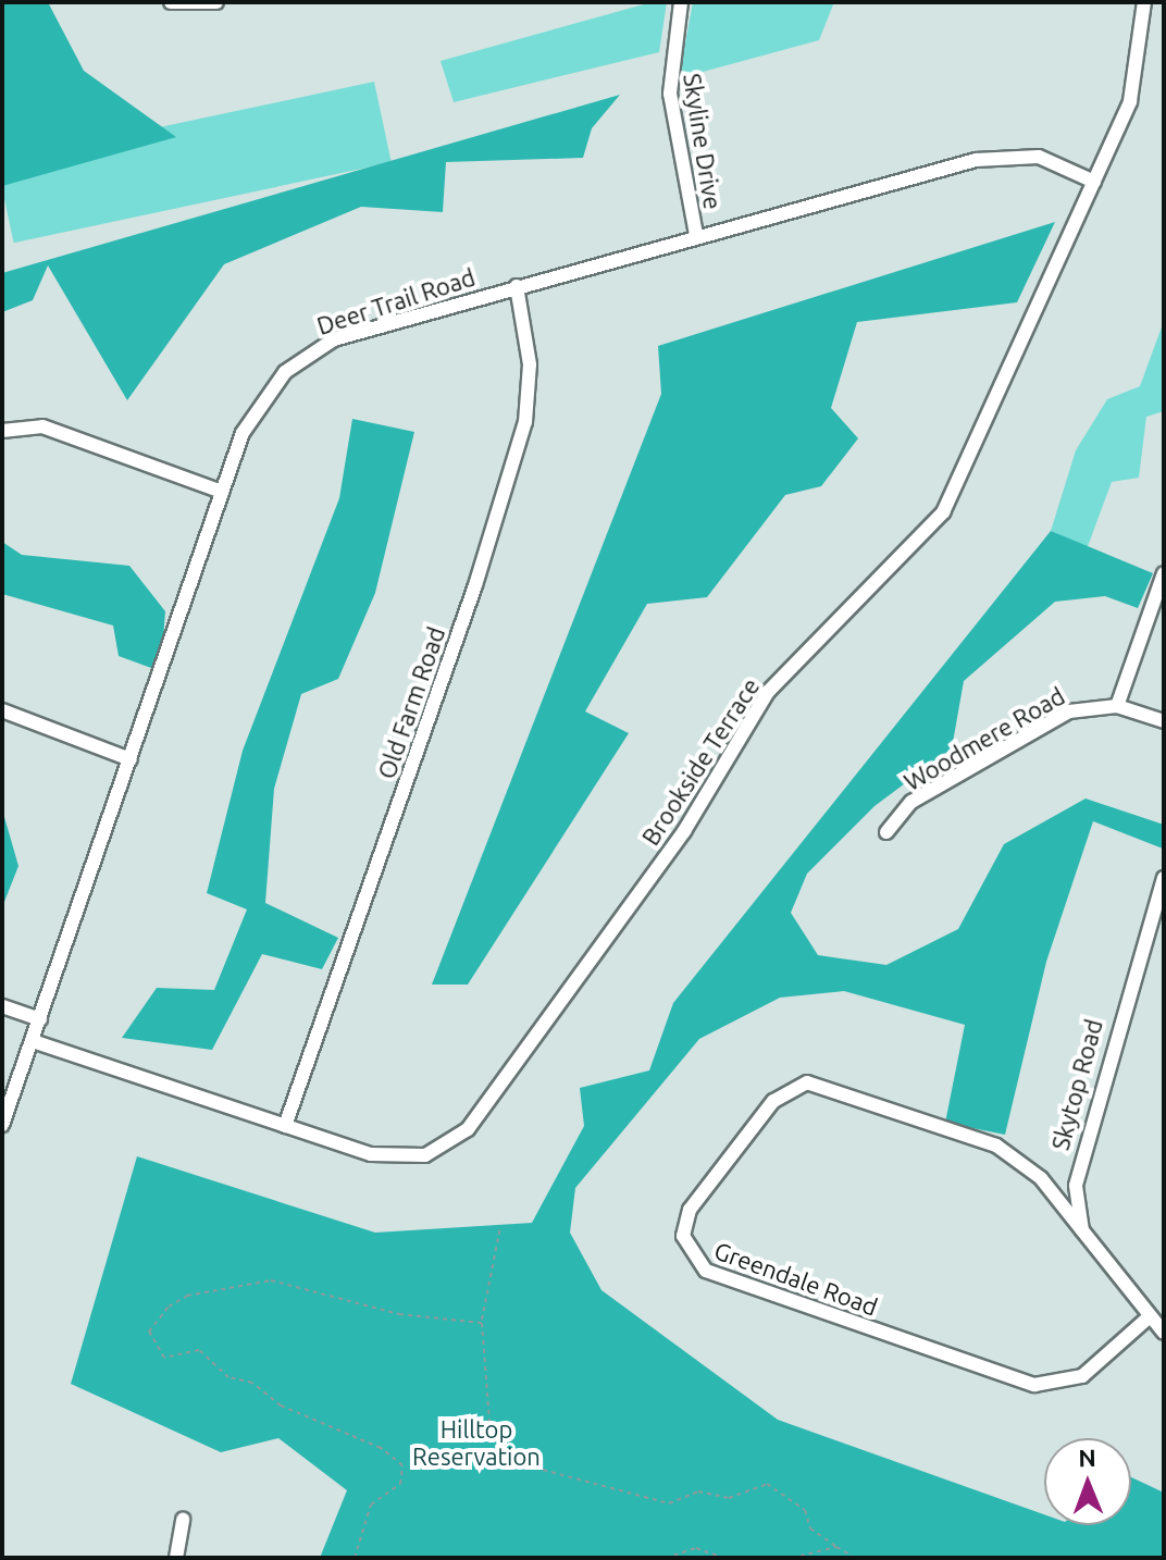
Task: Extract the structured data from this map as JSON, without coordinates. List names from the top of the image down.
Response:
{
  "streets": {
    "street": [
      "Skyline Drive",
      "Deer Trail Road",
      "Old Farm Road",
      "Woodmere Road",
      "Brookside Terrace",
      "Skytop Road",
      "Greendale Road"
    ]
  },
  "crossings": [
    ["Skyline Drive", "Deer Trail Road"],
    ["Deer Trail Road", "Old Farm Road"],
    ["Deer Trail Road", "Brookside Terrace"],
    ["Old Farm Road", "Brookside Terrace"],
    ["Skytop Road", "Greendale Road"]
  ],
  "parks": ["Hilltop Reservation"],
  "north": "top"
}
